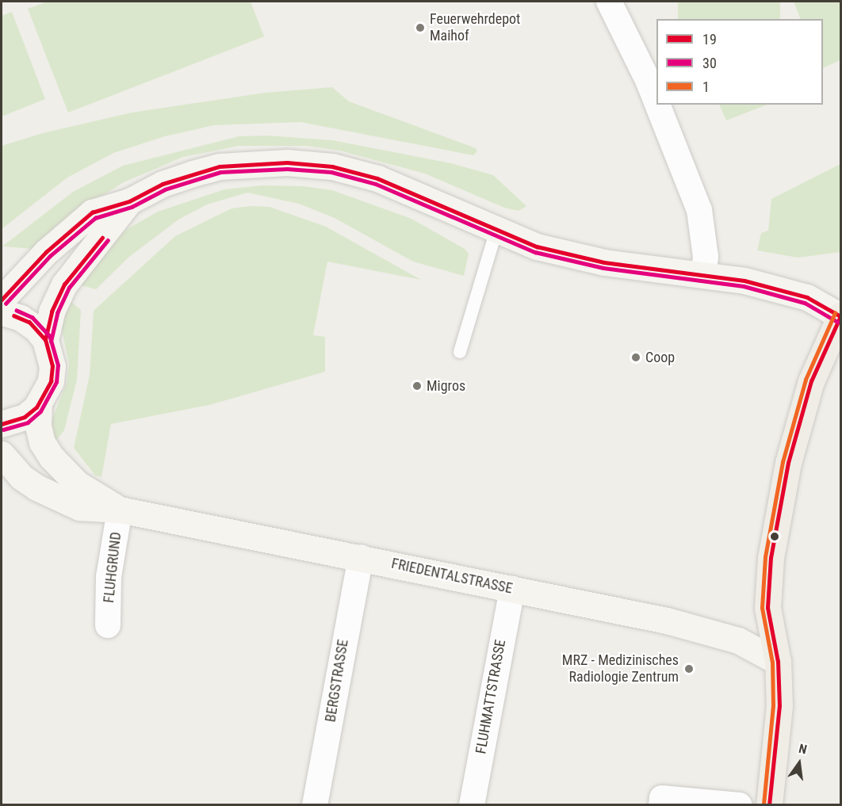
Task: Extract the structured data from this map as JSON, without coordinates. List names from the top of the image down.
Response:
{
  "streets": {
    "main road": ["FRIEDENTALSTRASSE"],
    "street": ["FLUHGRUND", "BERGSTRASSE", "FLUHMATTSTRASSE"]
  },
  "crossings": [
    ["FLUHGRUND", "FRIEDENTALSTRASSE"],
    ["FRIEDENTALSTRASSE", "BERGSTRASSE"],
    ["FRIEDENTALSTRASSE", "FLUHMATTSTRASSE"]
  ],
  "places": [
    "Feuerwehrdepot Maihof",
    "Coop",
    "Migros",
    "MRZ - Medizinisches Radiologie Zentrum"
  ],
  "lines": ["transit line 19", "transit line 30", "transit line 1"],
  "legend": ["19", "30", "1"],
  "north": "top"
}
